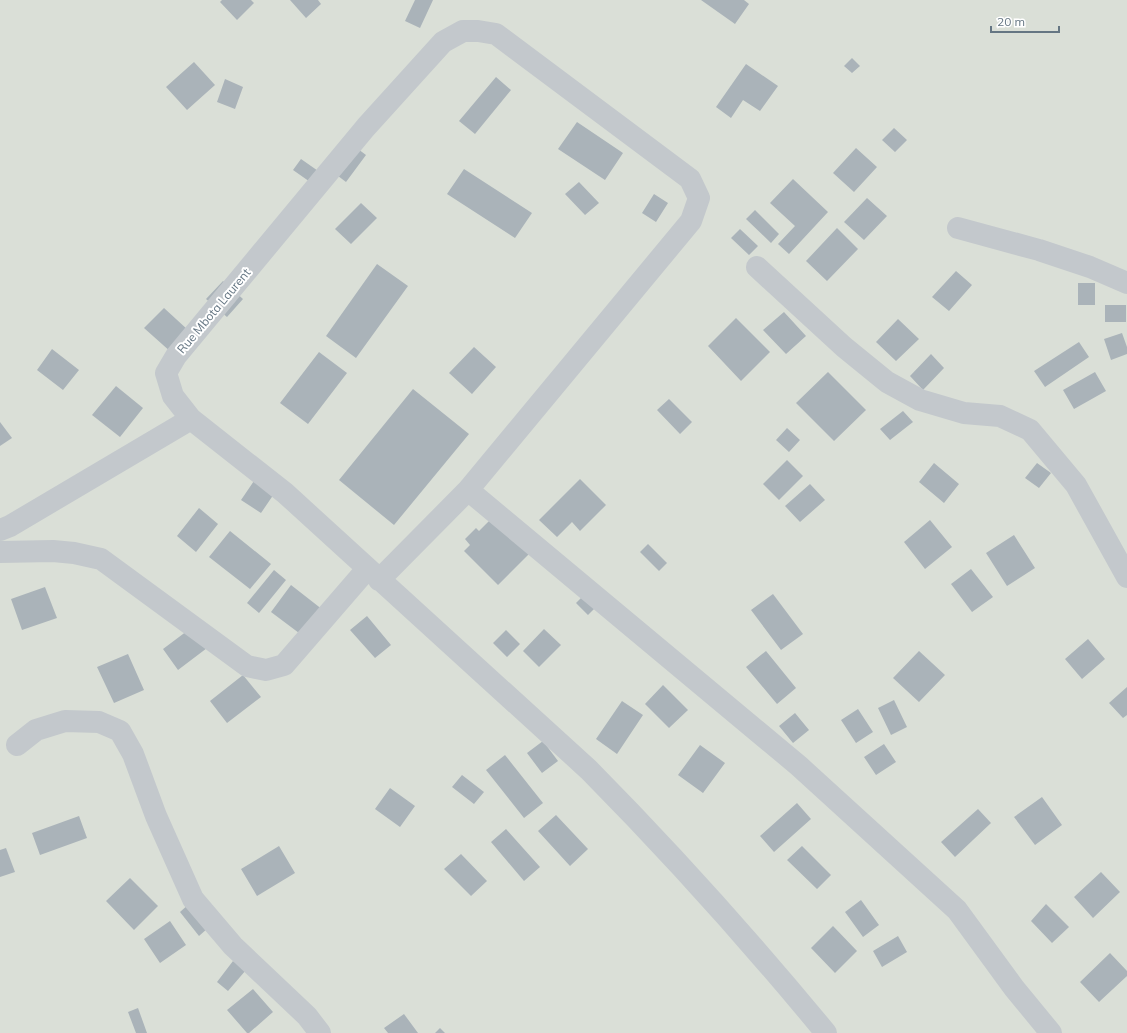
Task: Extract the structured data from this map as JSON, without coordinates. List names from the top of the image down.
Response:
{
  "streets": {
    "street": ["Rue Mbota Laurent"]
  },
  "scale_bar": "20 m"
}
